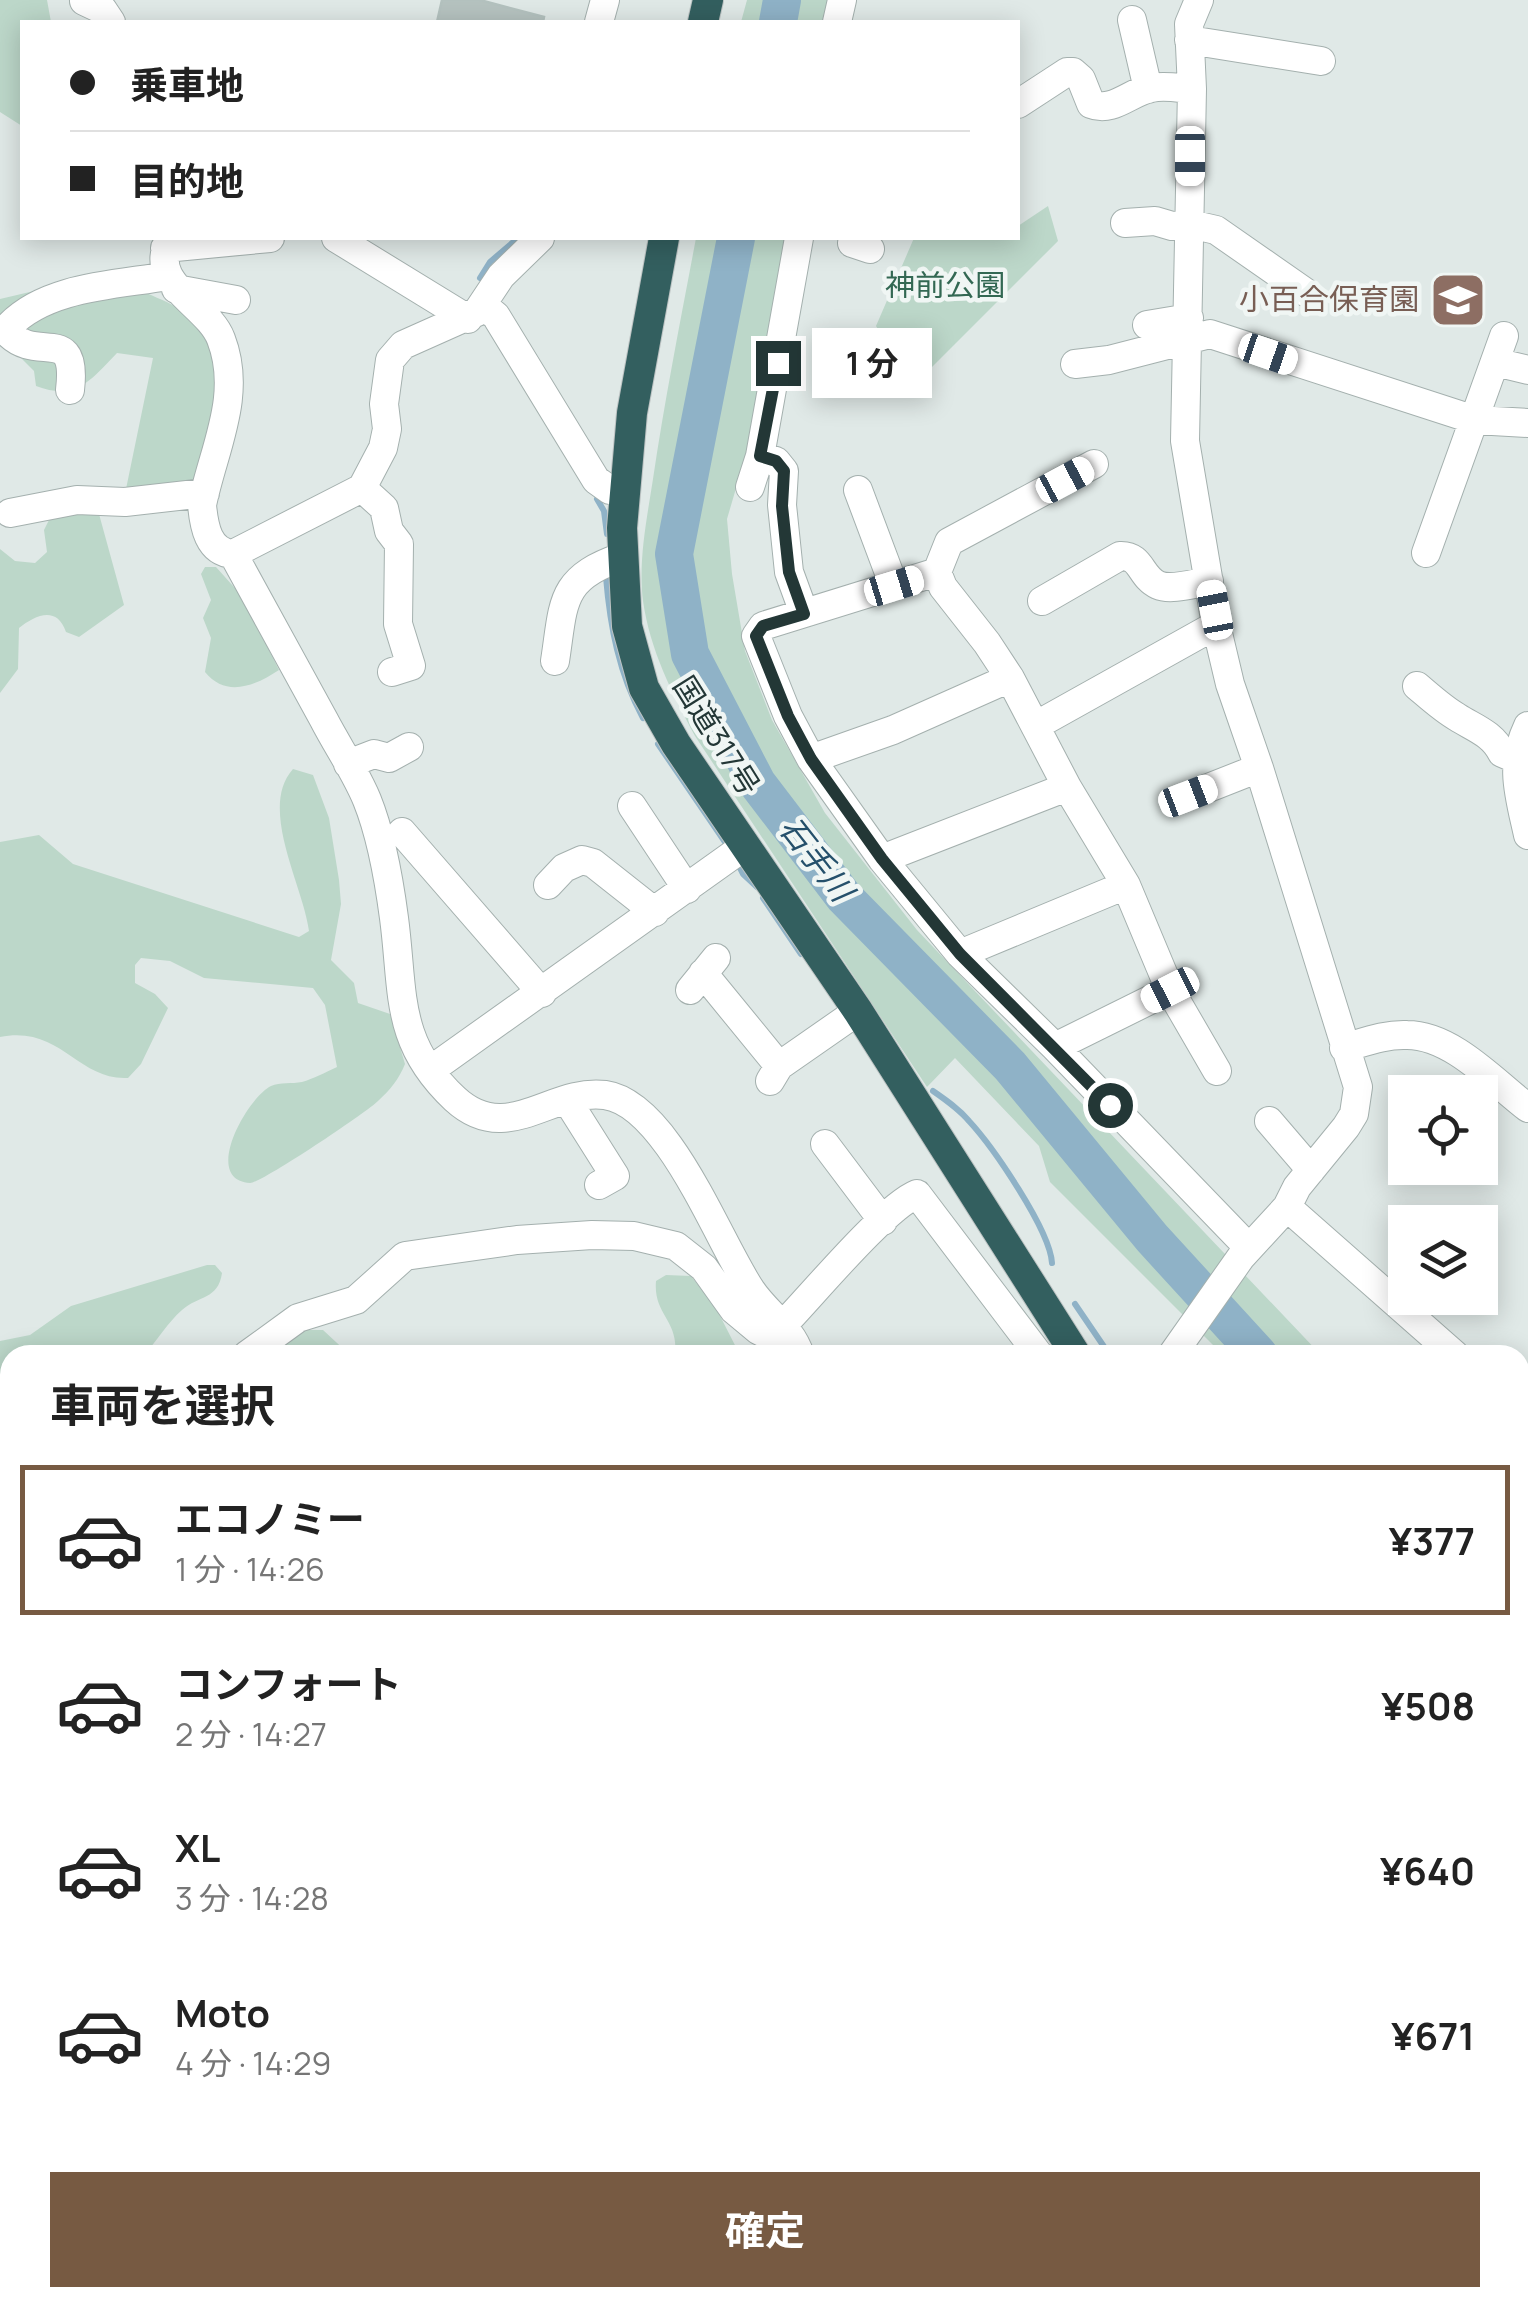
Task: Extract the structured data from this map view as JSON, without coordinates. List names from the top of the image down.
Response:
{
  "streets": {
    "highway": ["国道317号"]
  },
  "water": ["石手川"],
  "parks": ["神前公園"],
  "places": {
    "school or university": ["小百合保育園"]
  },
  "page": {
    "banner": ["乗車地", "目的地"],
    "bubble": "1 分",
    "heading": "車両を選択",
    "list": [
      {
        "name": "エコノミー",
        "note": "1 分 · 14:26",
        "value": "¥377"
      },
      {
        "name": "コンフォート",
        "note": "2 分 · 14:27",
        "value": "¥508"
      },
      {
        "name": "XL",
        "note": "3 分 · 14:28",
        "value": "¥640"
      },
      {
        "name": "Moto",
        "note": "4 分 · 14:29",
        "value": "¥671"
      }
    ],
    "buttons": "確定"
  }
}
